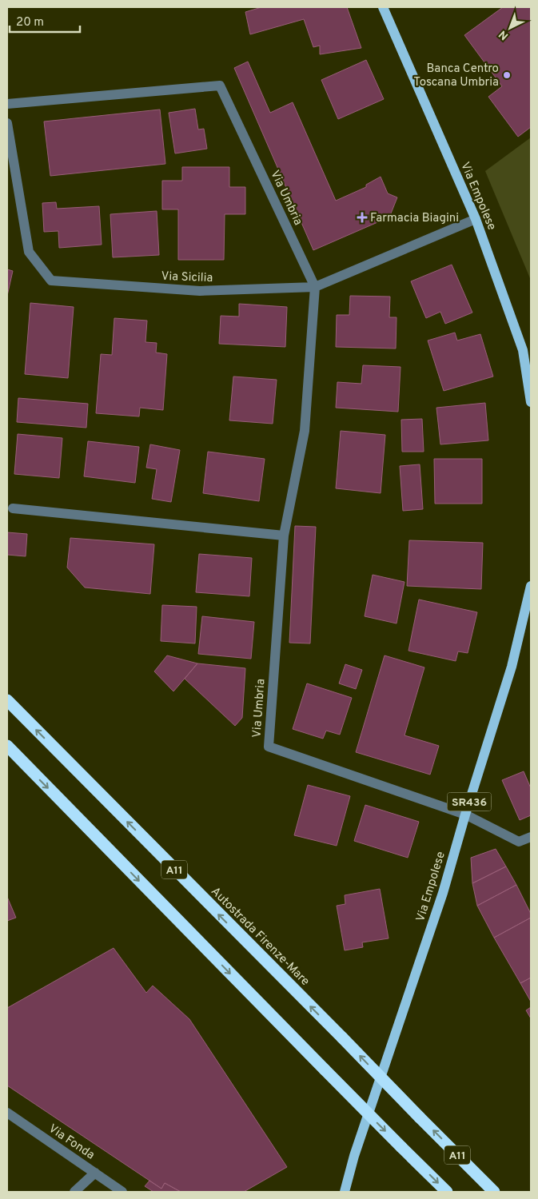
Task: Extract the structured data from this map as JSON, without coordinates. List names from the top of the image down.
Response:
{
  "streets": {
    "highway": ["A11", "Autostrada Firenze-Mare"],
    "main road": ["Via Empolese", "SR436"],
    "street": ["Via Umbria", "Via Sicilia", "Via Fonda"]
  },
  "crossings": [
    ["Via Empolese", "Via Umbria"],
    ["Via Empolese", "Via Sicilia"],
    ["Via Umbria", "Via Sicilia"]
  ],
  "places": {
    "other": ["Banca Centro Toscana Umbria"],
    "health": ["Farmacia Biagini"]
  },
  "scale_bar": "20 m",
  "north": "bottom left"
}
